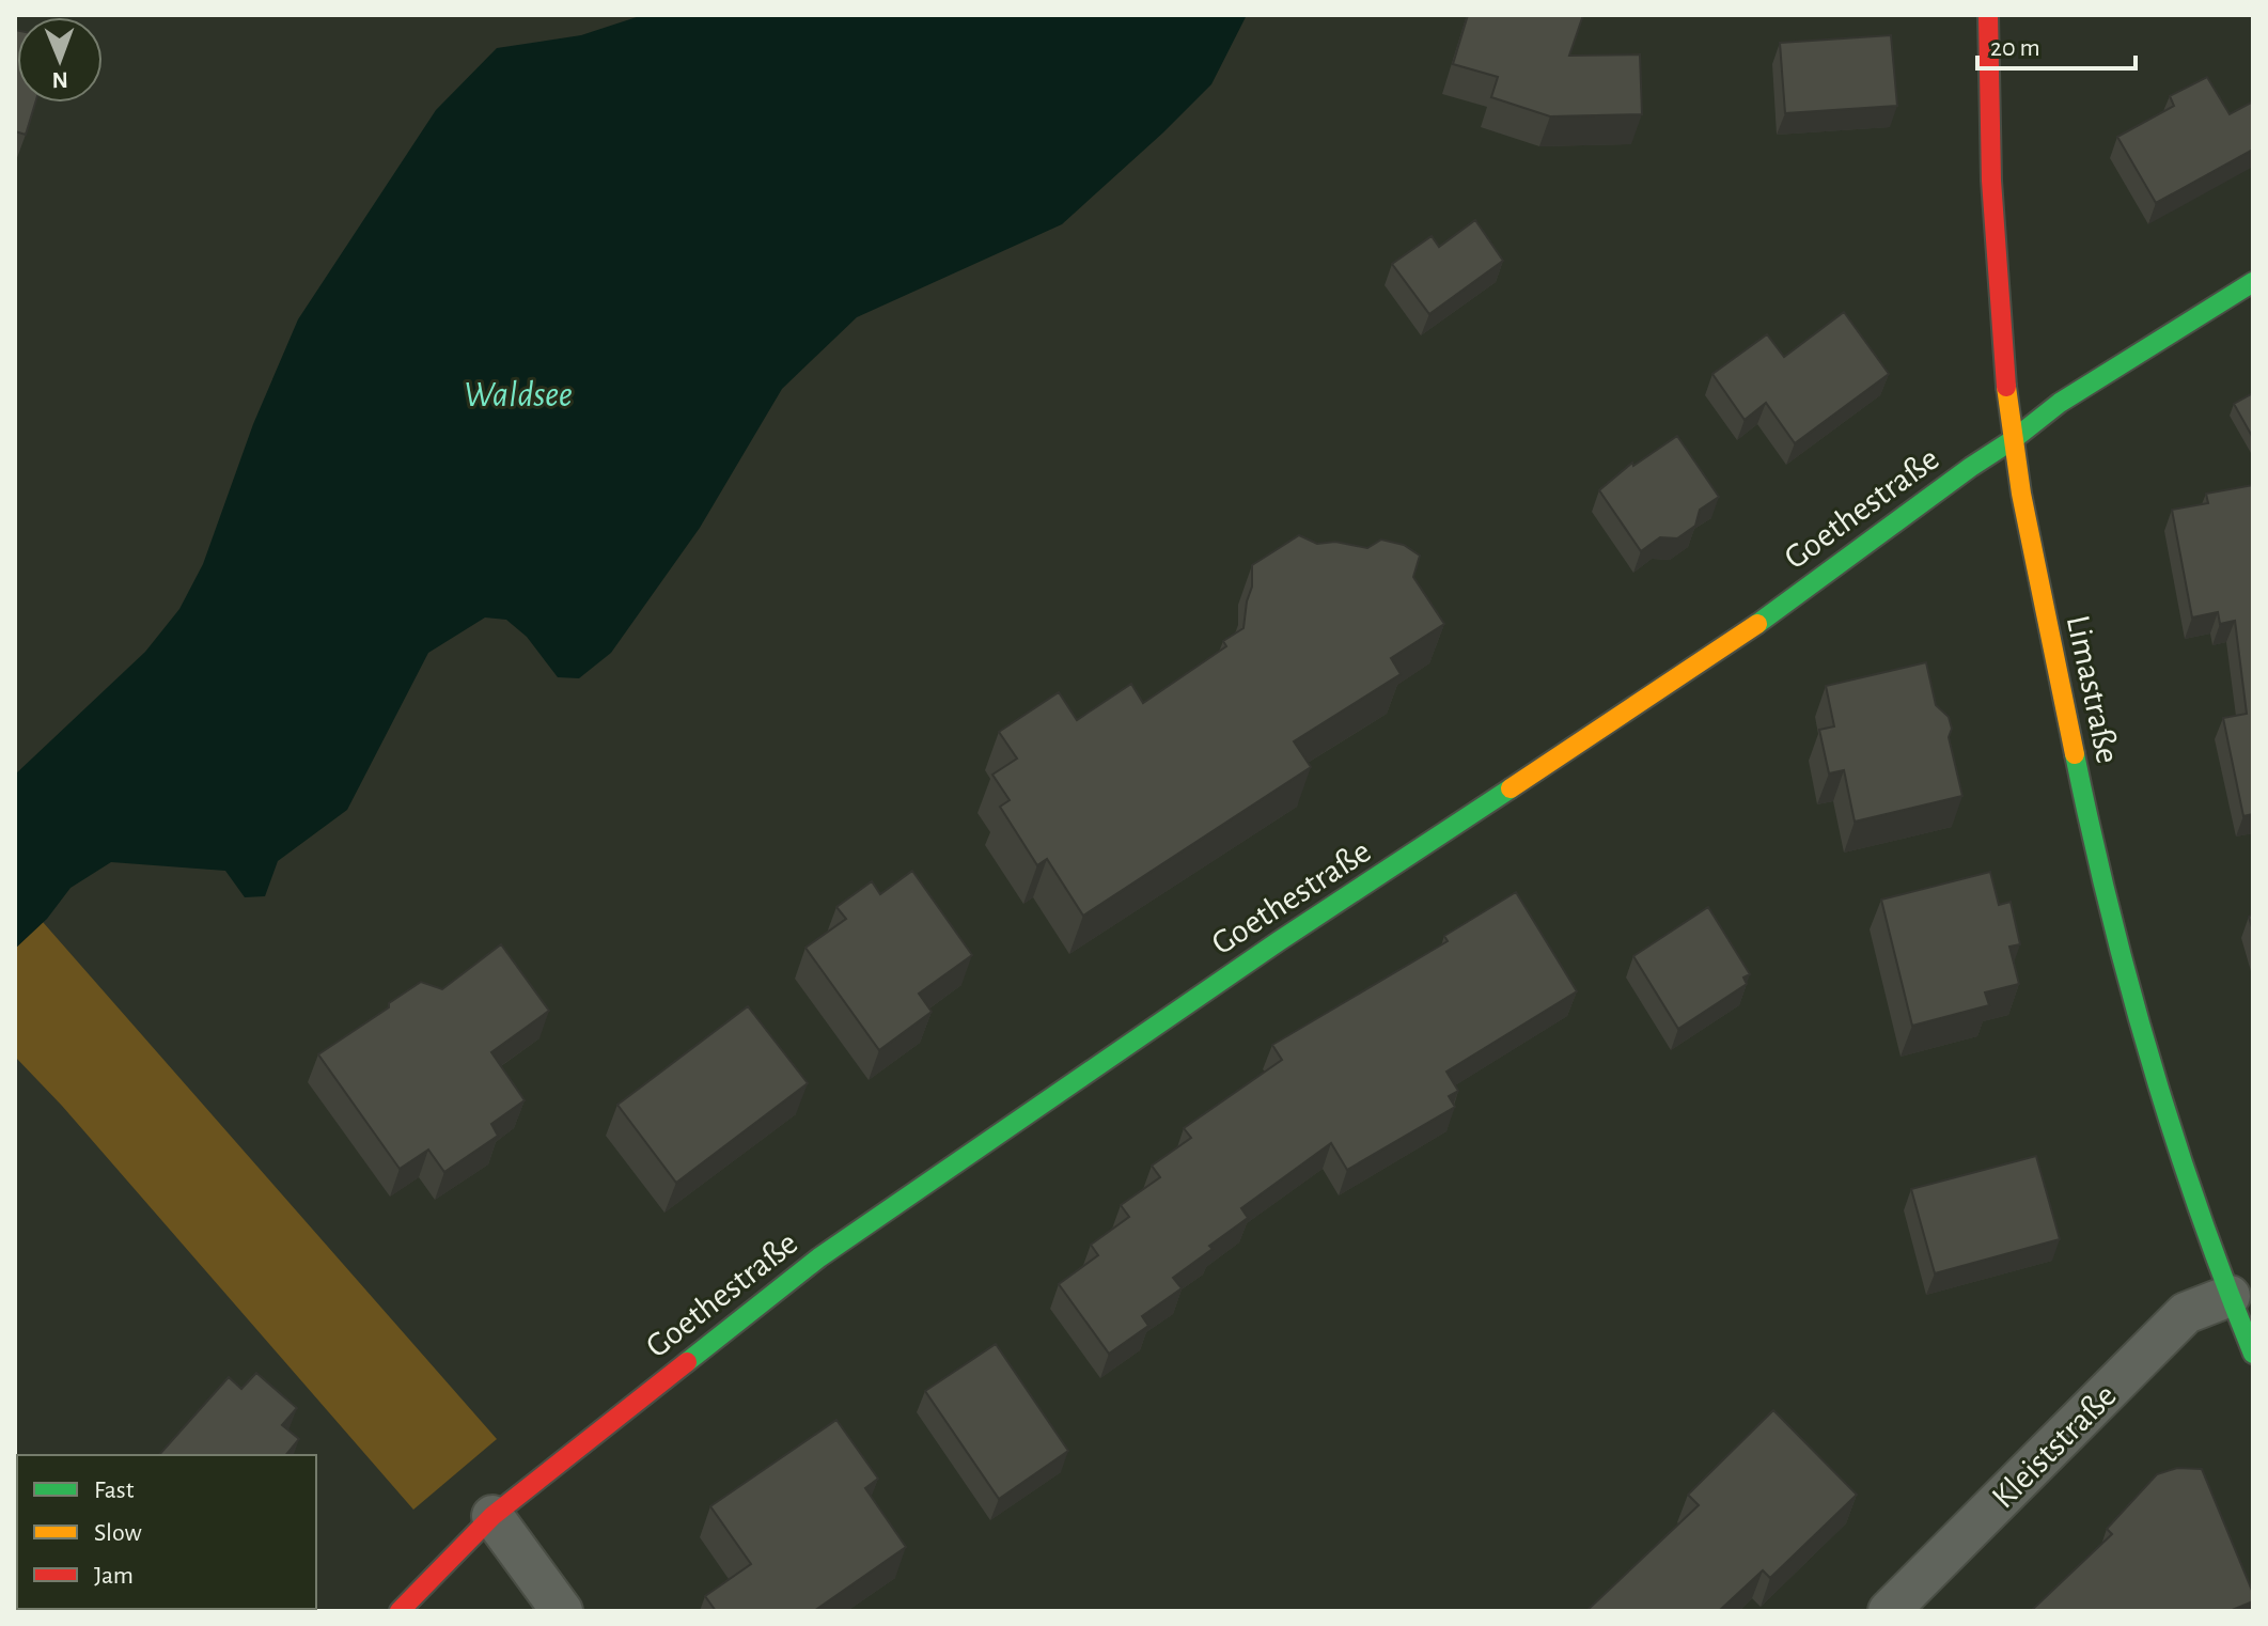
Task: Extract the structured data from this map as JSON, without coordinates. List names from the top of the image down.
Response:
{
  "streets": {
    "street": ["Goethestraße", "Limastraße", "Kleiststraße"]
  },
  "crossings": [
    ["Goethestraße", "Limastraße"],
    ["Limastraße", "Kleiststraße"]
  ],
  "water": ["Waldsee"],
  "legend": ["Fast", "Slow", "Jam"],
  "scale_bar": "20 m",
  "north": "bottom"
}
